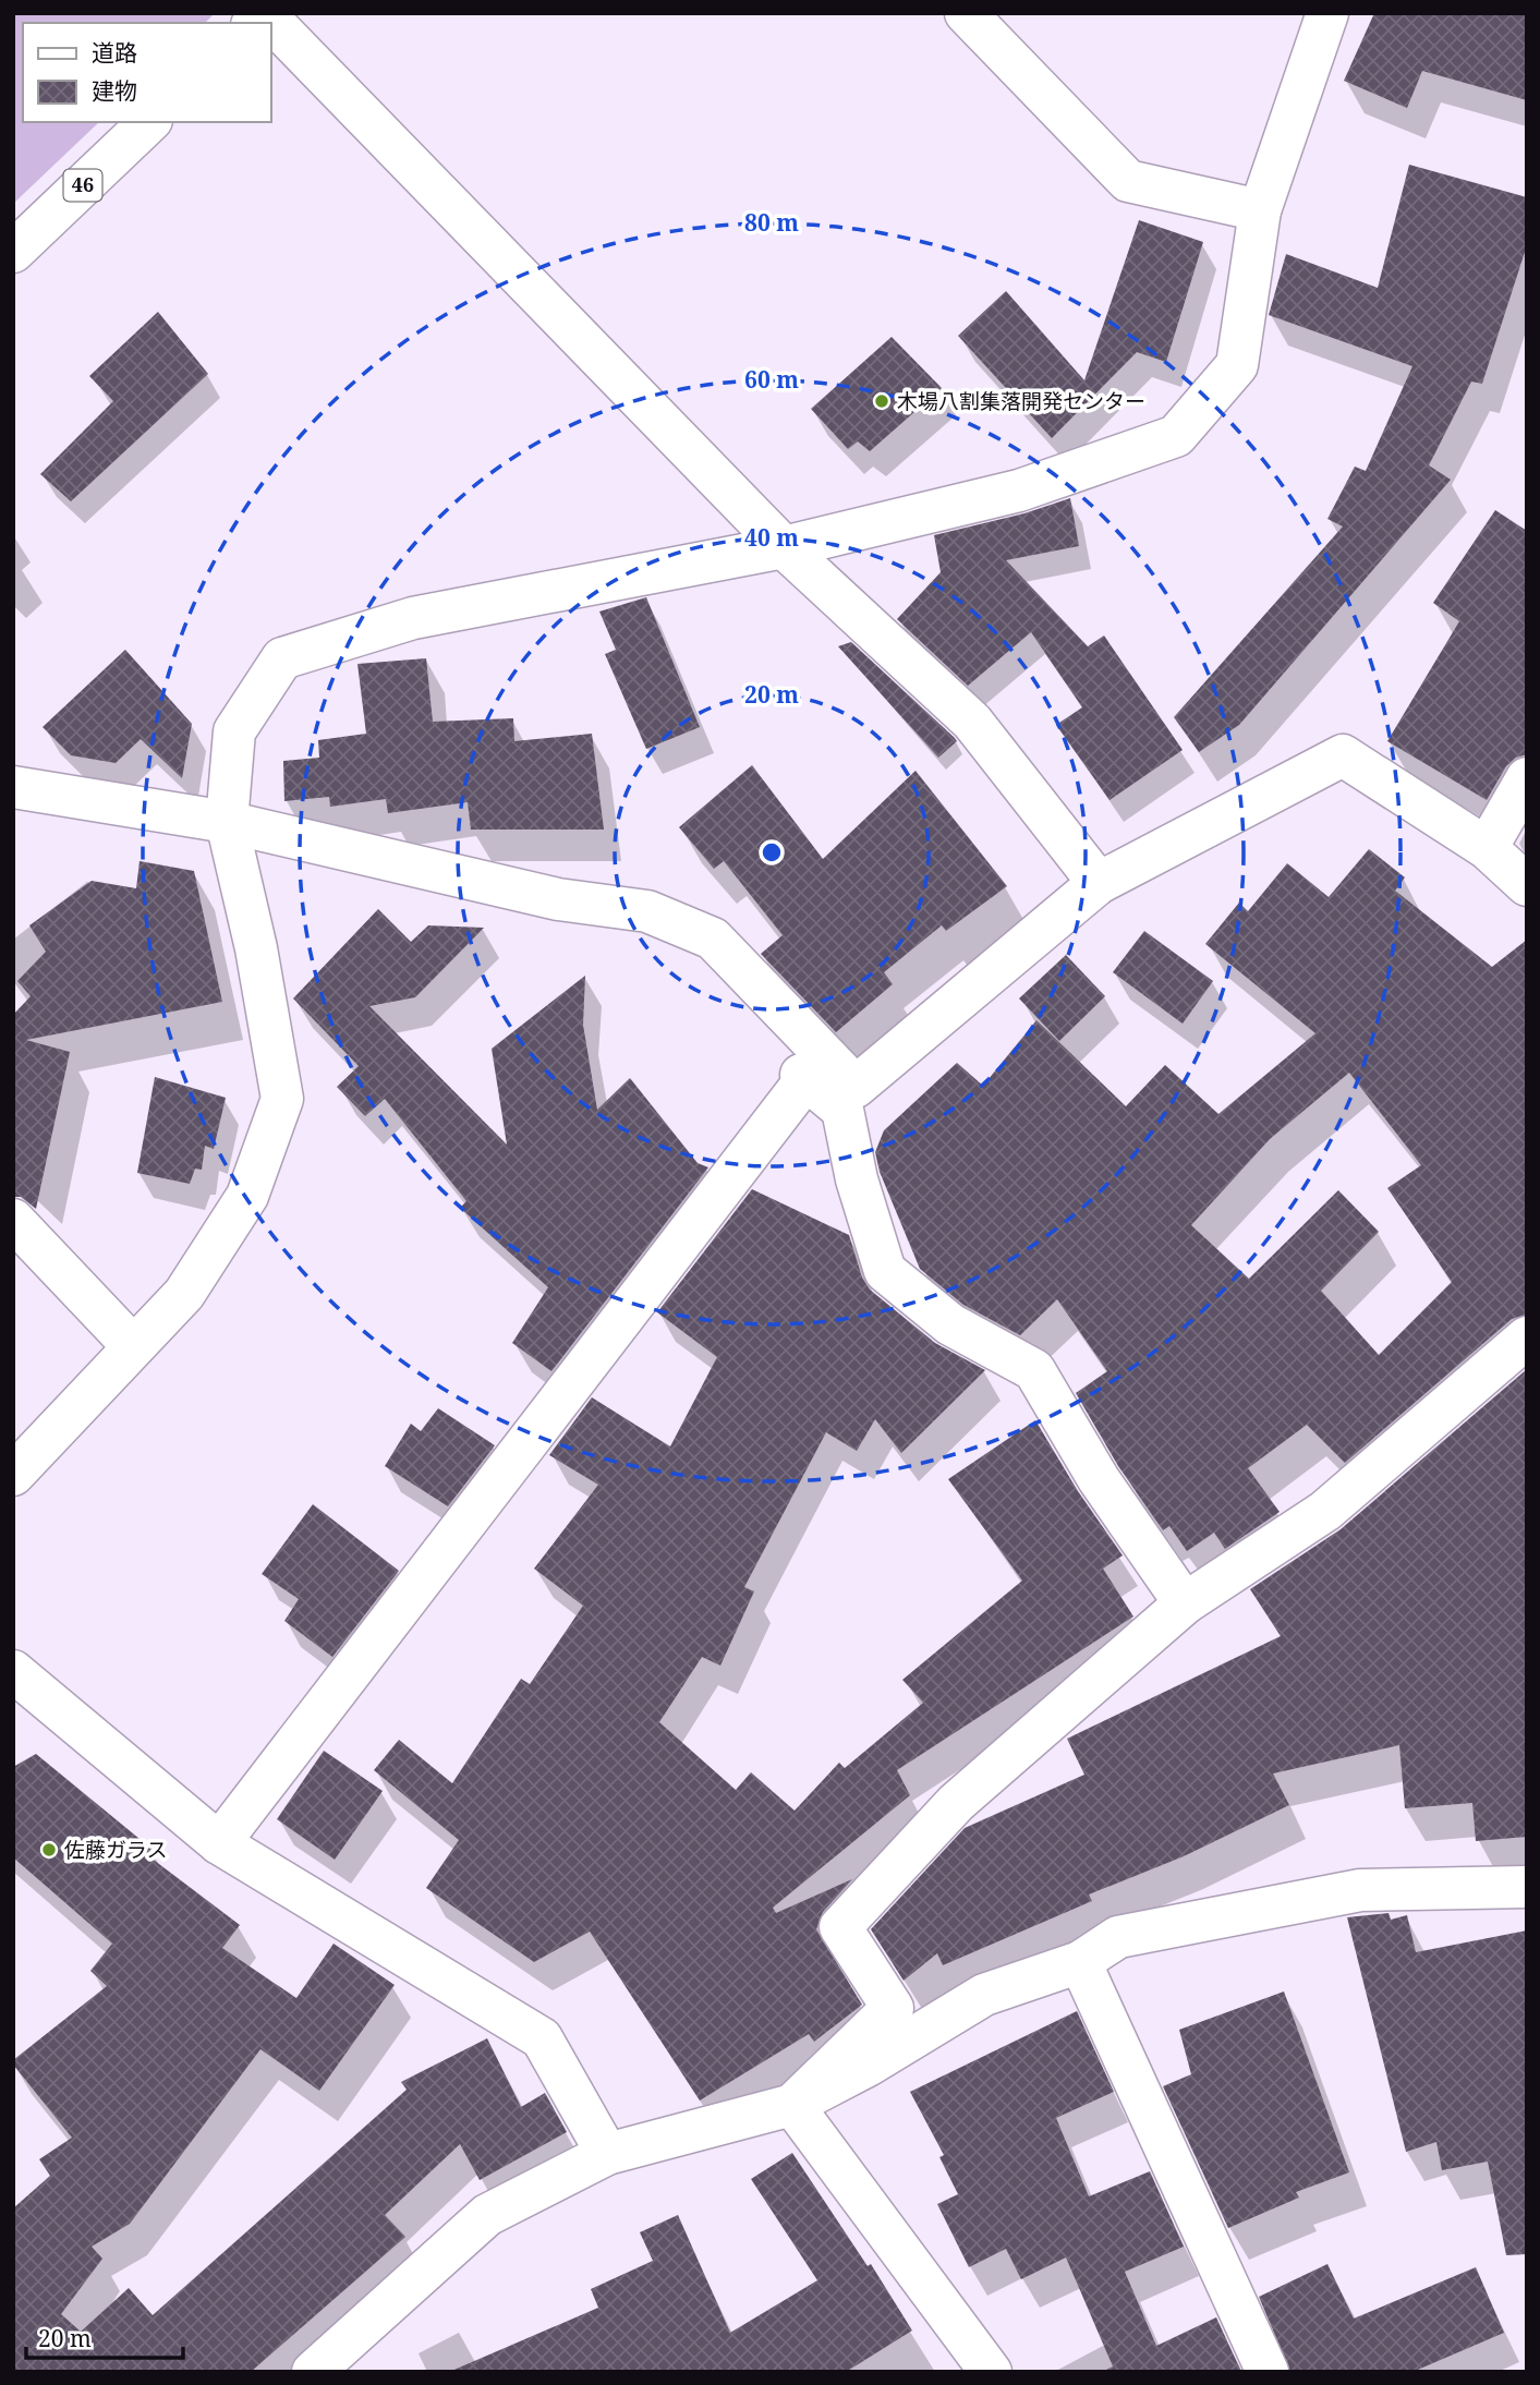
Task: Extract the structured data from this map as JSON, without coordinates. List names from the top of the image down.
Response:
{
  "streets": {
    "street": ["46"]
  },
  "places": ["木場八割集落開発センター", "佐藤ガラス"],
  "legend": ["道路", "建物"],
  "scale_bar": "20 m",
  "rings": [
    "80 m",
    "60 m",
    "40 m",
    "20 m"
  ]
}
